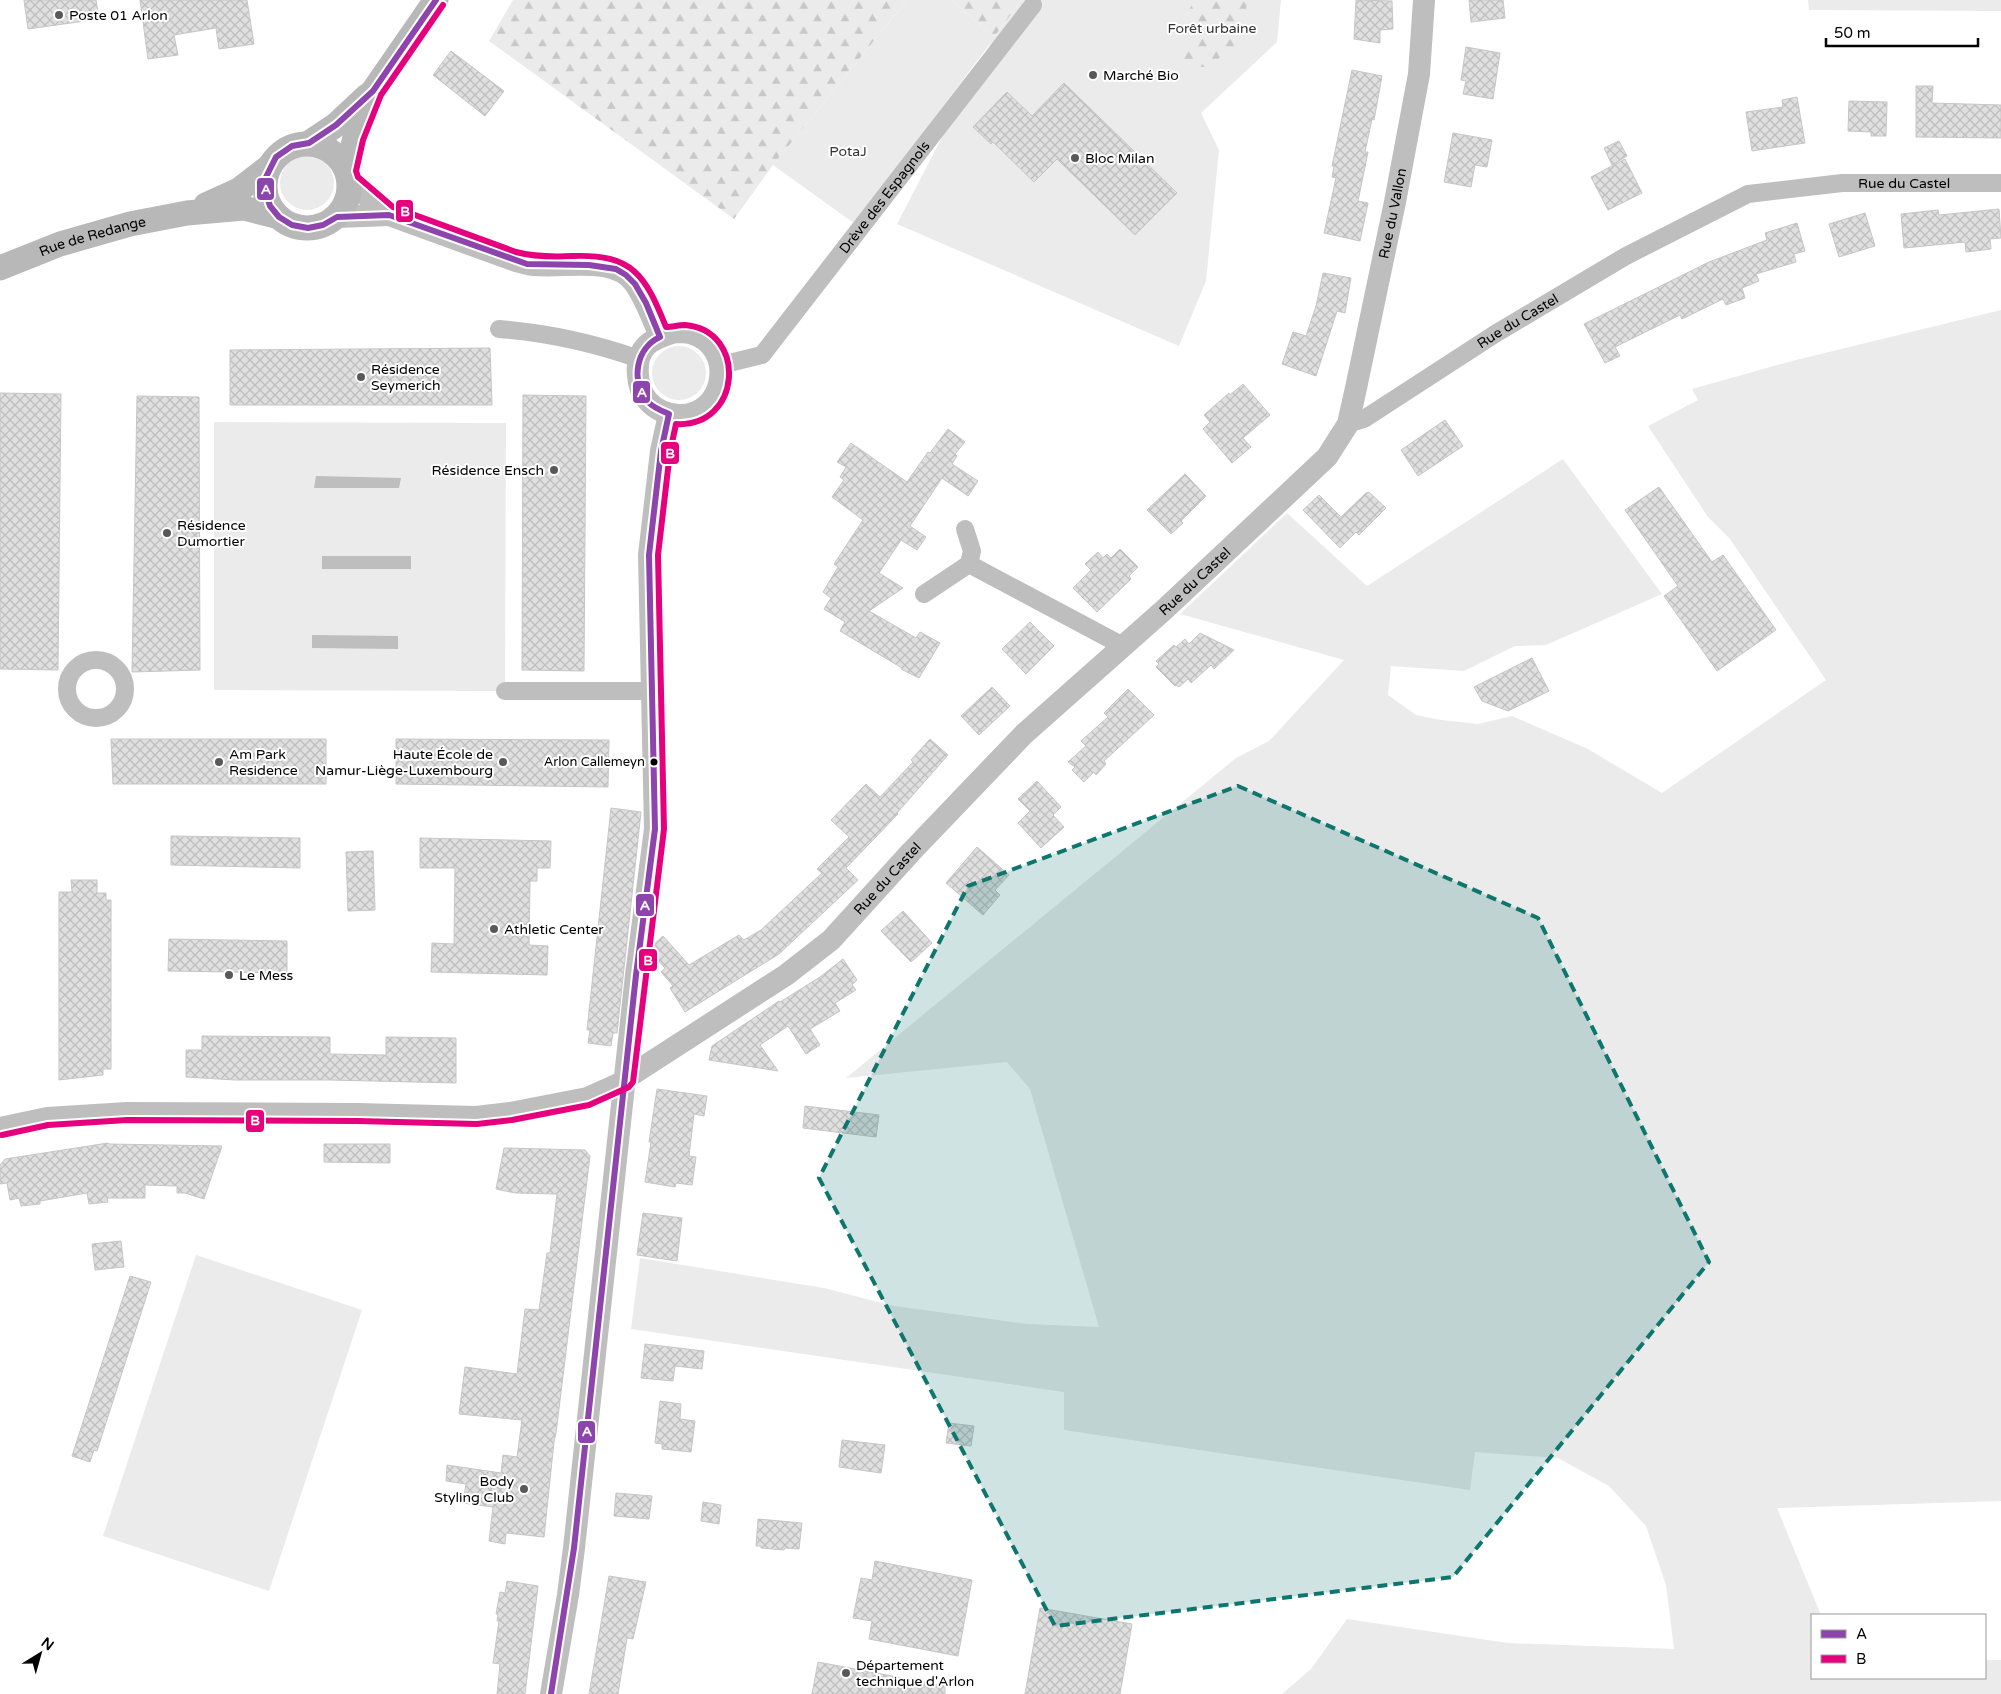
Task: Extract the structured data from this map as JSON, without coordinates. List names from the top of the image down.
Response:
{
  "streets": {
    "main road": ["Rue de Redange"],
    "street": ["Rue du Castel", "Drève des Espagnols", "Rue du Vallon"]
  },
  "crossings": [
    ["Rue du Castel", "Rue du Vallon"]
  ],
  "parks": ["Forêt urbaine", "PotaJ"],
  "places": [
    "Poste 01 Arlon",
    "Marché Bio",
    "Bloc Milan",
    "Résidence Seymerich",
    "Résidence Ensch",
    "Résidence Dumortier",
    "Am Park Residence",
    "Haute École de Namur-Liège-Luxembourg",
    "Arlon Callemeyn",
    "Athletic Center",
    "Le Mess",
    "Body Styling Club",
    "Département technique d'Arlon"
  ],
  "lines": ["transit line A", "transit line B"],
  "legend": ["A", "B"],
  "scale_bar": "50 m",
  "north": "top right"
}
